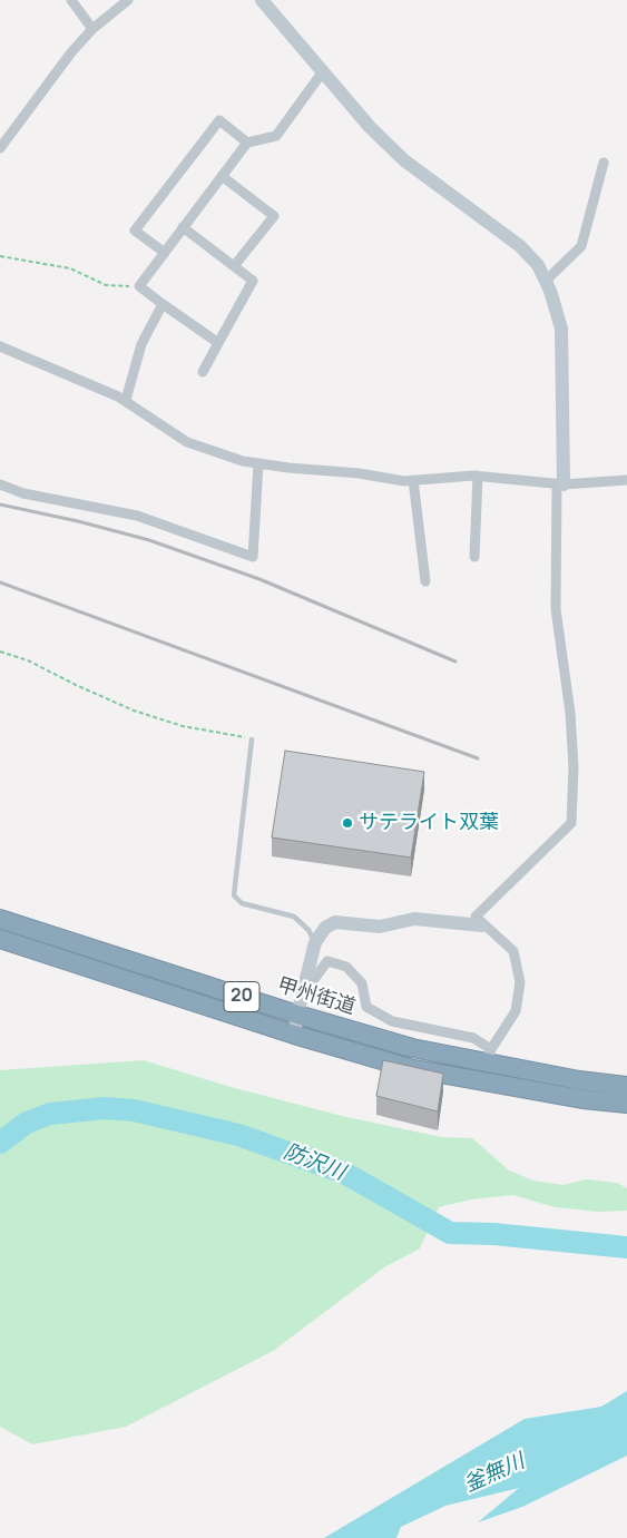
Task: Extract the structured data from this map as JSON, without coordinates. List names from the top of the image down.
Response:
{
  "streets": {
    "highway": ["20", "甲州街道"]
  },
  "water": ["防沢川", "釜無川"],
  "places": ["サテライト双葉"]
}
